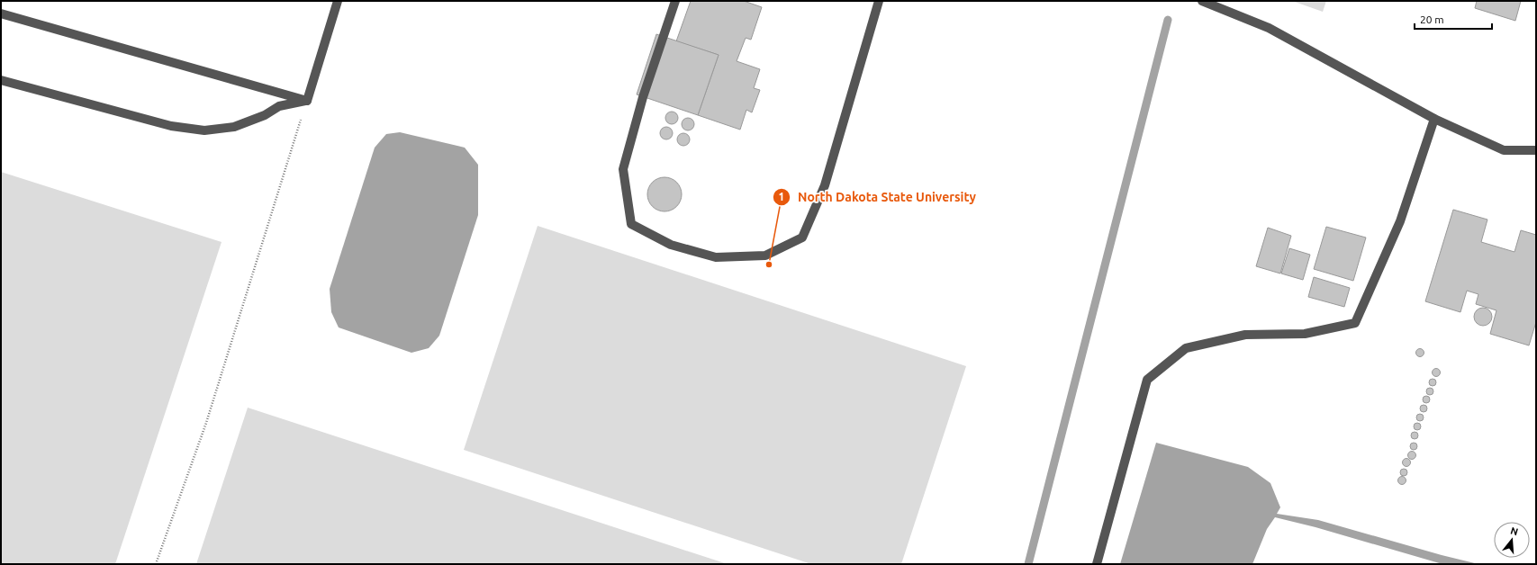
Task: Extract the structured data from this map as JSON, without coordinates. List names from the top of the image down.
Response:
{
  "places": ["North Dakota State University"],
  "scale_bar": "20 m",
  "north": "top"
}
